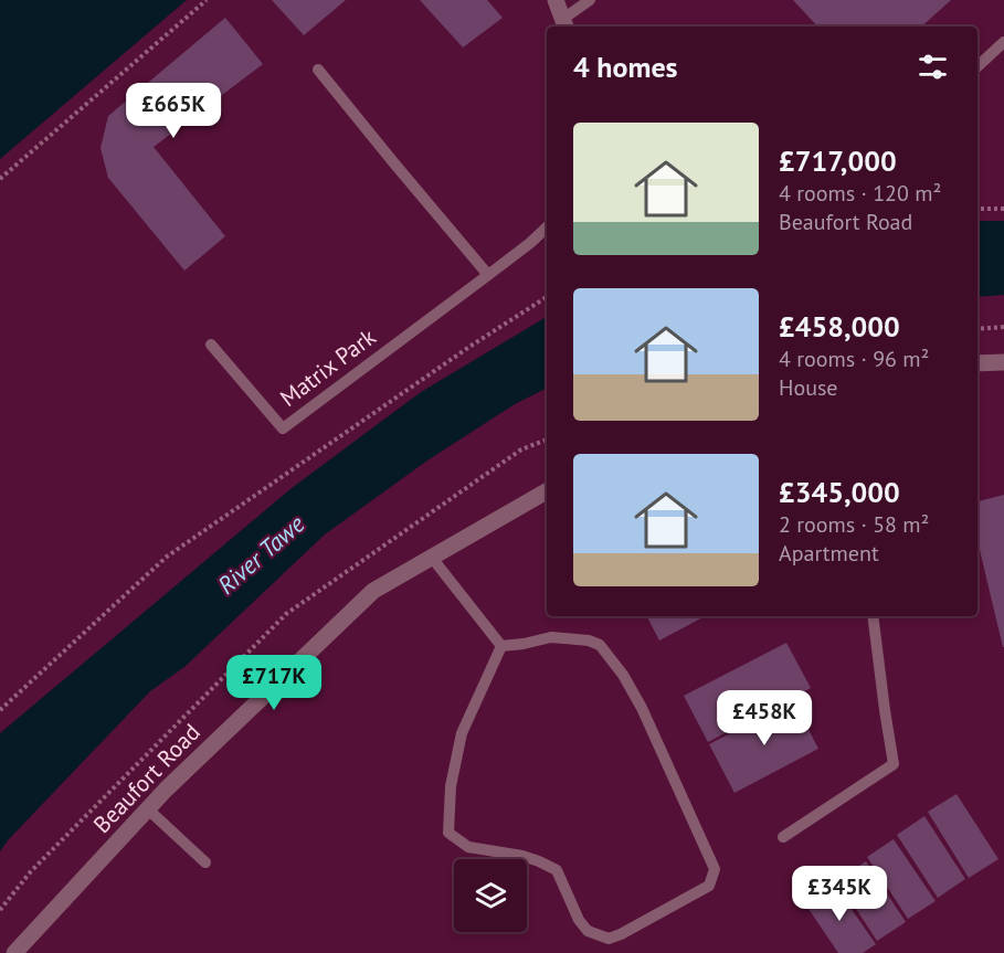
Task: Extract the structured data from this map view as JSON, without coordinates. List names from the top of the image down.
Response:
{
  "streets": {
    "street": ["Beaufort Road"],
    "lane": ["Matrix Park"]
  },
  "water": ["River Tawe"],
  "page": {
    "heading": "4 homes",
    "price": [
      "£665K",
      "£717K",
      "£458K",
      "£345K"
    ],
    "list": [
      {
        "name": "£717,000",
        "note": "4 rooms · 120 m² · Beaufort Road"
      },
      {
        "name": "£458,000",
        "note": "4 rooms · 96 m² · House"
      },
      {
        "name": "£345,000",
        "note": "2 rooms · 58 m² · Apartment"
      }
    ]
  }
}
